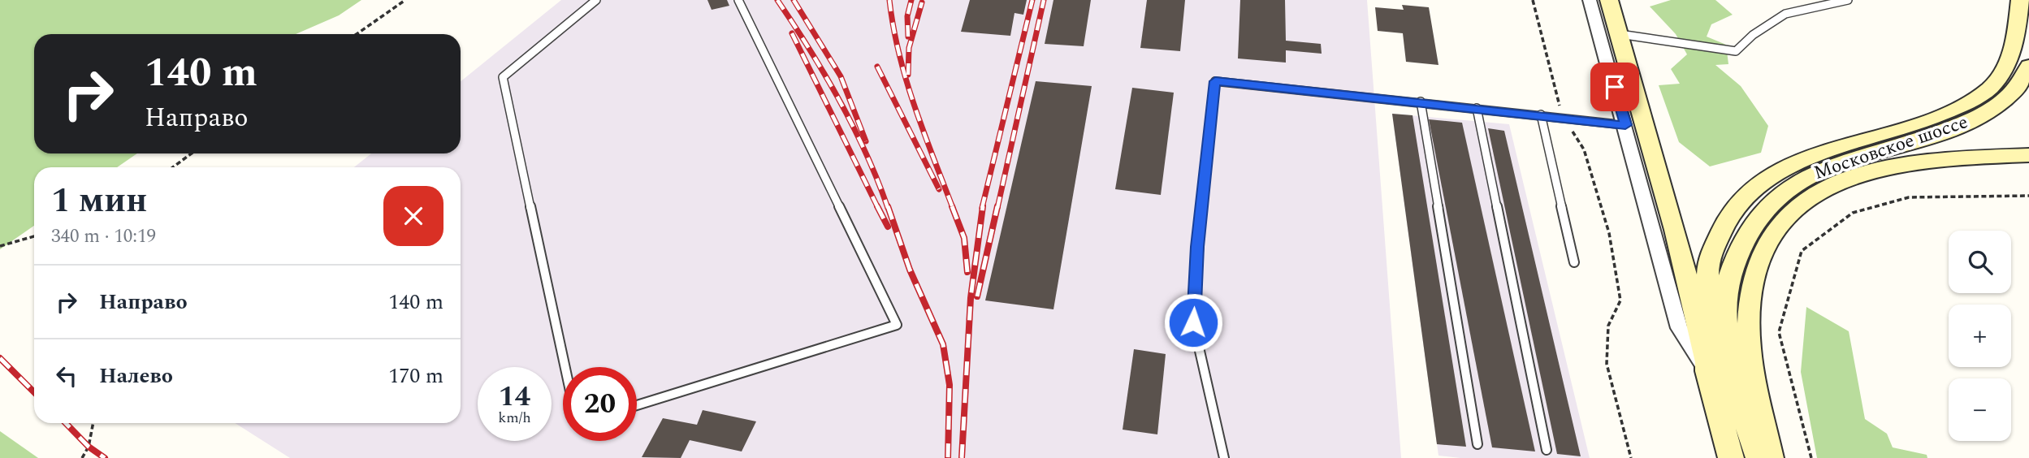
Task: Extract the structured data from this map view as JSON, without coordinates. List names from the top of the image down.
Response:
{
  "streets": {
    "main road": ["Московское шоссе"]
  },
  "page": {
    "turn": ["140 m", "Направо"],
    "heading": ["1 мин", "340 m · 10:19"],
    "map_buttons": ["+", "−"],
    "list": [
      {
        "name": "Направо",
        "value": "140 m"
      },
      {
        "name": "Налево",
        "value": "170 m"
      }
    ],
    "speed": "14 km/h",
    "limit": "20"
  }
}
